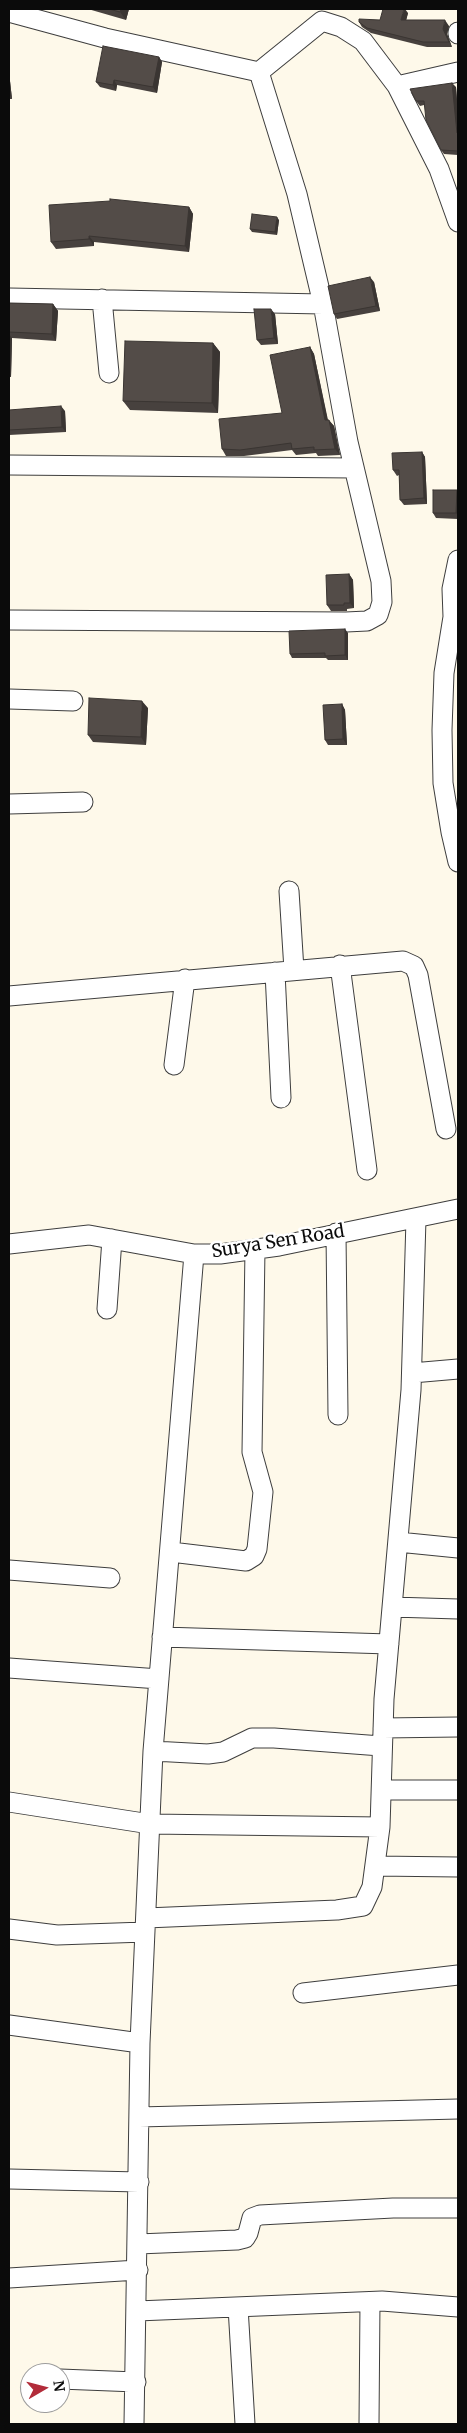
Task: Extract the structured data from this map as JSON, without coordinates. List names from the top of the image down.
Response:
{
  "streets": {
    "street": ["Surya Sen Road"]
  },
  "north": "right"
}
